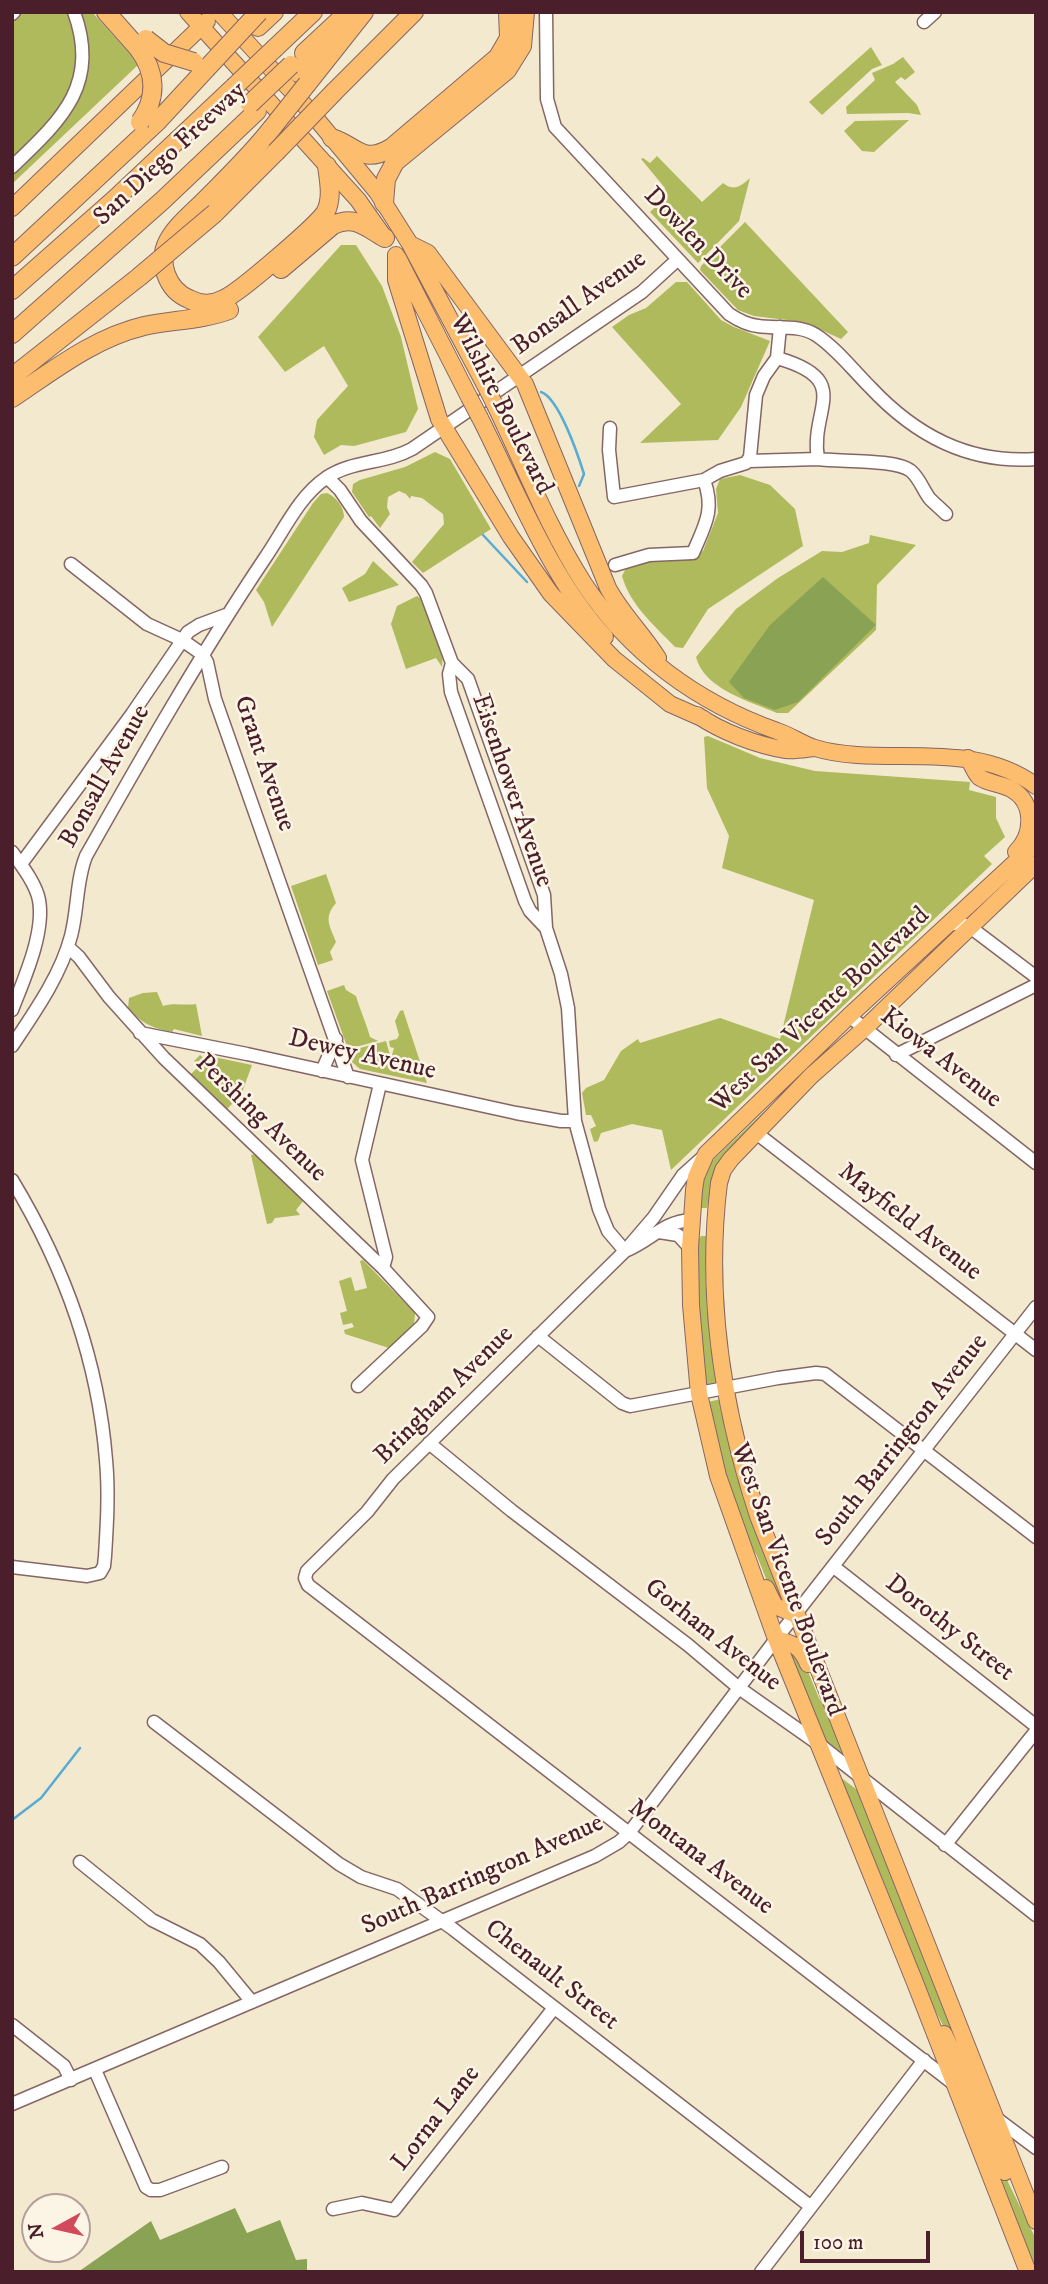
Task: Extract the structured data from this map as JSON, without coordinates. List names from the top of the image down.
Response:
{
  "streets": {
    "highway": ["San Diego Freeway"],
    "main road": ["Wilshire Boulevard", "West San Vicente Boulevard"],
    "street": [
      "Dowlen Drive",
      "Bonsall Avenue",
      "Grant Avenue",
      "Eisenhower Avenue",
      "Dewey Avenue",
      "Kiowa Avenue",
      "Pershing Avenue",
      "Mayfield Avenue",
      "Bringham Avenue",
      "South Barrington Avenue",
      "Dorothy Street",
      "Gorham Avenue",
      "Montana Avenue",
      "Chenault Street",
      "Lorna Lane"
    ]
  },
  "crossings": [
    ["Dowlen Drive", "Bonsall Avenue"],
    ["Bonsall Avenue", "Grant Avenue"],
    ["Bonsall Avenue", "Eisenhower Avenue"],
    ["Bonsall Avenue", "Pershing Avenue"],
    ["Grant Avenue", "Dewey Avenue"],
    ["Eisenhower Avenue", "Dewey Avenue"],
    ["Eisenhower Avenue", "Bringham Avenue"],
    ["West San Vicente Boulevard", "Kiowa Avenue"],
    ["West San Vicente Boulevard", "Mayfield Avenue"],
    ["West San Vicente Boulevard", "Bringham Avenue"],
    ["West San Vicente Boulevard", "South Barrington Avenue"],
    ["West San Vicente Boulevard", "Gorham Avenue"],
    ["West San Vicente Boulevard", "Montana Avenue"],
    ["Dewey Avenue", "Pershing Avenue"],
    ["Mayfield Avenue", "South Barrington Avenue"],
    ["Bringham Avenue", "Gorham Avenue"],
    ["Bringham Avenue", "Montana Avenue"],
    ["South Barrington Avenue", "Dorothy Street"],
    ["South Barrington Avenue", "Gorham Avenue"],
    ["South Barrington Avenue", "Montana Avenue"],
    ["South Barrington Avenue", "Chenault Street"],
    ["Chenault Street", "Lorna Lane"]
  ],
  "scale_bar": "100 m",
  "north": "left"
}
